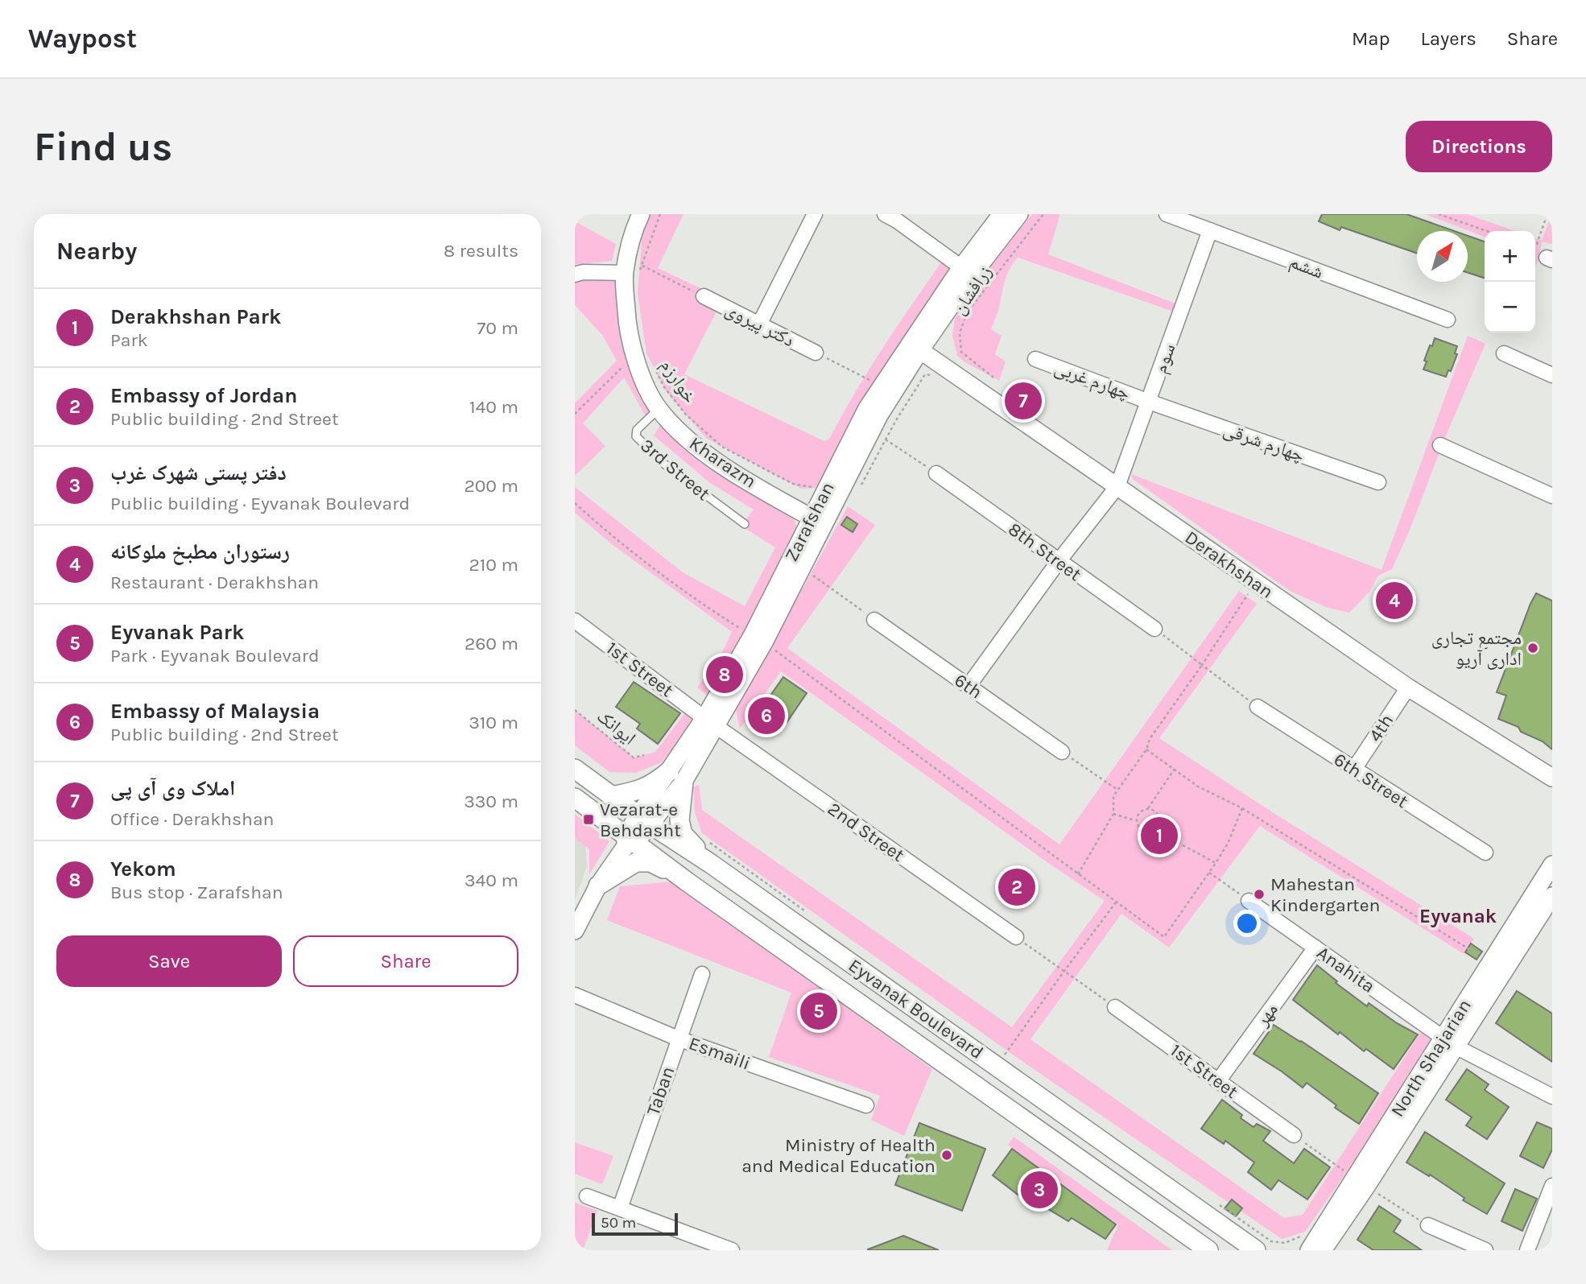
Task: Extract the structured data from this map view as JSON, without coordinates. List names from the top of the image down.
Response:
{
  "streets": {
    "main road": ["Eyvanak Boulevard"],
    "street": [
      "ششم",
      "دکتر پیروی",
      "سوم",
      "چهارم غربی",
      "چهارم شرقی",
      "Kharazm",
      "Zarafshan",
      "8th Street",
      "Derakhshan",
      "1st Street",
      "6th",
      "4th",
      "6th Street",
      "2nd Street",
      "Anahita",
      "مهر",
      "Esmaili",
      "North Shajarian",
      "Taban"
    ],
    "lane": ["3rd Street"],
    "path": ["زرافشان", "خوارزم", "ایوانک"]
  },
  "crossings": [
    ["ششم", "سوم"],
    ["سوم", "چهارم غربی"],
    ["سوم", "چهارم شرقی"],
    ["سوم", "8th Street"],
    ["سوم", "Derakhshan"],
    ["سوم", "6th"],
    ["چهارم غربی", "چهارم شرقی"],
    ["Kharazm", "3rd Street"],
    ["Kharazm", "Zarafshan"],
    ["Zarafshan", "Derakhshan"],
    ["Zarafshan", "1st Street"],
    ["Zarafshan", "2nd Street"],
    ["Zarafshan", "Eyvanak Boulevard"],
    ["Derakhshan", "4th"],
    ["1st Street", "2nd Street"],
    ["1st Street", "مهر"],
    ["4th", "6th Street"],
    ["Anahita", "مهر"],
    ["Anahita", "North Shajarian"],
    ["Esmaili", "Taban"]
  ],
  "districts": ["Eyvanak"],
  "places": {
    "other": ["مجتمع تجاری اداری آريو", "Mahestan Kindergarten", "Ministry of Health and Medical Education"],
    "transit": ["Vezarat-e Behdasht"]
  },
  "scale_bar": "50 m",
  "north": "top right",
  "page": {
    "header": "Waypost",
    "nav": ["Map", "Layers", "Share"],
    "buttons": [
      "Directions",
      ["Save", "Share"]
    ],
    "title": "Find us",
    "heading": ["Nearby", "8 results"],
    "map_buttons": ["+", "−"],
    "list": [
      {
        "mark": "1",
        "name": "Derakhshan Park",
        "note": "Park",
        "value": "70 m"
      },
      {
        "mark": "2",
        "name": "Embassy of Jordan",
        "note": "Public building · 2nd Street",
        "value": "140 m"
      },
      {
        "mark": "3",
        "name": "دفتر پستی شهرک غرب",
        "note": "Public building · Eyvanak Boulevard",
        "value": "200 m"
      },
      {
        "mark": "4",
        "name": "رستوران مطبخ ملوکانه",
        "note": "Restaurant · Derakhshan",
        "value": "210 m"
      },
      {
        "mark": "5",
        "name": "Eyvanak Park",
        "note": "Park · Eyvanak Boulevard",
        "value": "260 m"
      },
      {
        "mark": "6",
        "name": "Embassy of Malaysia",
        "note": "Public building · 2nd Street",
        "value": "310 m"
      },
      {
        "mark": "7",
        "name": "املاک وی آی پی",
        "note": "Office · Derakhshan",
        "value": "330 m"
      },
      {
        "mark": "8",
        "name": "Yekom",
        "note": "Bus stop · Zarafshan",
        "value": "340 m"
      }
    ],
    "pins": [
      "7",
      "4",
      "8",
      "6",
      "1",
      "2",
      "5",
      "3"
    ],
    "scale": "50 m"
  }
}
